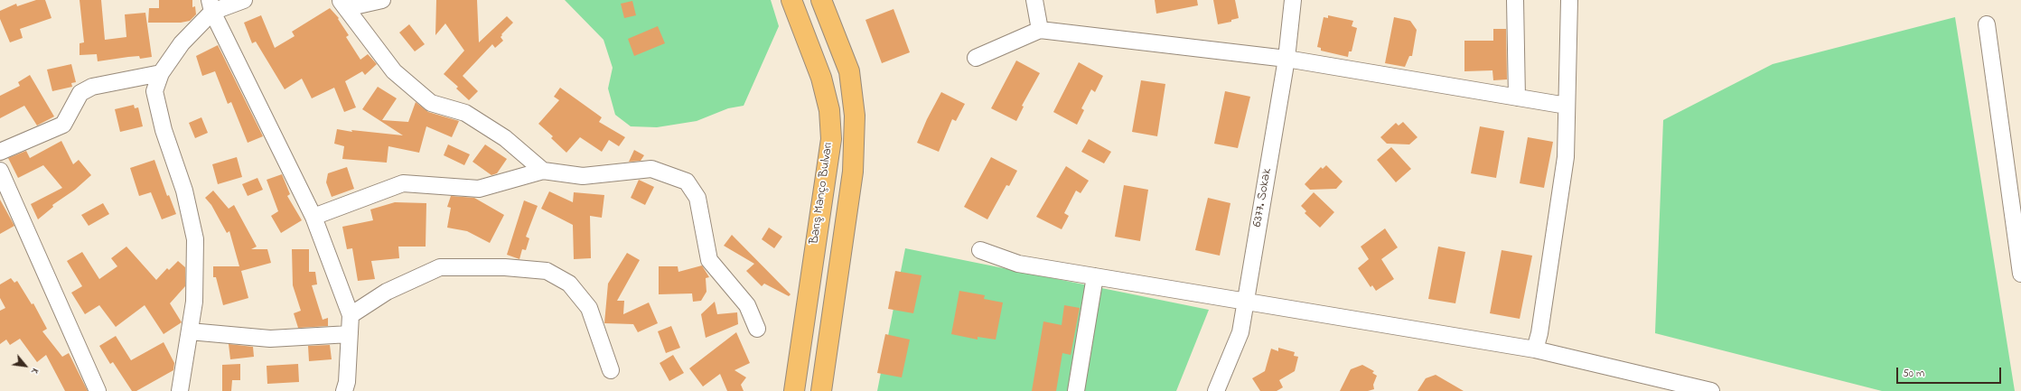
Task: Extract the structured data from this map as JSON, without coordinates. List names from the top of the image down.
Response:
{
  "streets": {
    "main road": ["Barış Manço Bulvarı"],
    "street": ["6377. Sokak"]
  },
  "scale_bar": "50 m",
  "north": "bottom right"
}
